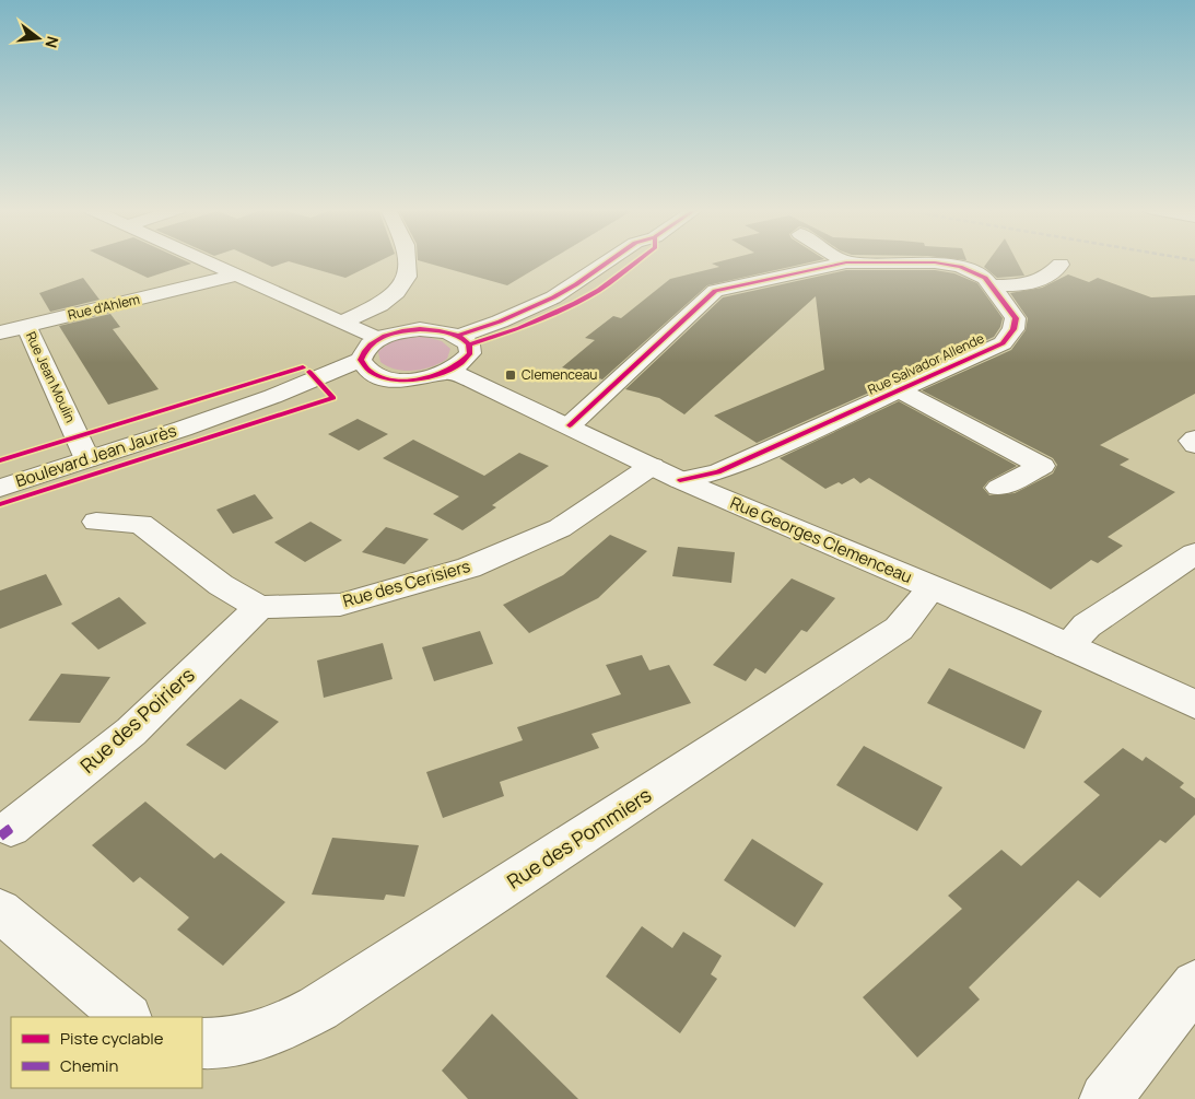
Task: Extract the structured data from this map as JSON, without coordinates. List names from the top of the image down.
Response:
{
  "streets": {
    "street": [
      "Rue d'Ahlem",
      "Rue Salvador Allende",
      "Rue Jean Moulin",
      "Boulevard Jean Jaurès",
      "Rue Georges Clemenceau",
      "Rue des Cerisiers",
      "Rue des Poiriers",
      "Rue des Pommiers"
    ]
  },
  "crossings": [
    ["Rue d'Ahlem", "Rue Jean Moulin"],
    ["Rue Salvador Allende", "Rue Georges Clemenceau"],
    ["Rue Jean Moulin", "Boulevard Jean Jaurès"],
    ["Rue Georges Clemenceau", "Rue des Cerisiers"],
    ["Rue Georges Clemenceau", "Rue des Pommiers"],
    ["Rue des Cerisiers", "Rue des Poiriers"]
  ],
  "places": {
    "transit": ["Clemenceau"]
  },
  "legend": ["Piste cyclable", "Chemin"],
  "north": "right"
}
